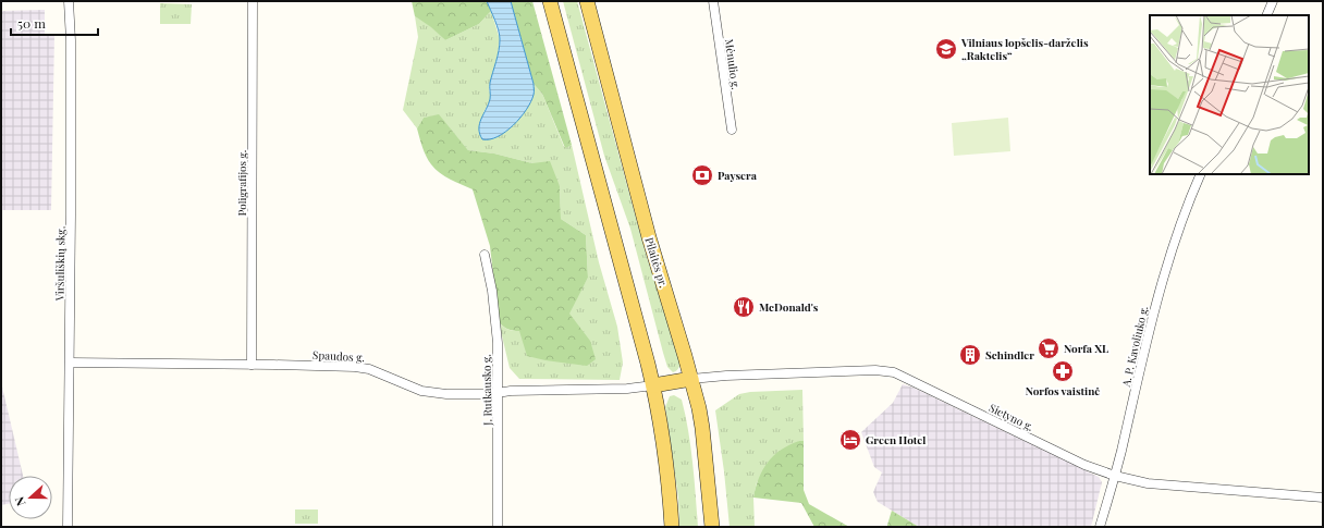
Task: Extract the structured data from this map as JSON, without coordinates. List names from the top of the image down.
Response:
{
  "streets": {
    "main road": ["Pilaitės pr."],
    "street": [
      "Mėnulio g.",
      "Poligrafijos g.",
      "Viršuliškių skg.",
      "A. P. Kavoliuko g.",
      "Spaudos g.",
      "J. Rutkausko g.",
      "Sietyno g."
    ]
  },
  "crossings": [
    ["Poligrafijos g.", "Spaudos g."],
    ["Pilaitės pr.", "Sietyno g."],
    ["Viršuliškių skg.", "Spaudos g."],
    ["A. P. Kavoliuko g.", "Sietyno g."],
    ["Spaudos g.", "J. Rutkausko g."]
  ],
  "places": {
    "school or university": ["Vilniaus lopšelis-darželis „Raktelis“"],
    "bank": ["Paysera"],
    "restaurant": ["McDonald's"],
    "supermarket": ["Norfa XL"],
    "building": ["Schindler"],
    "pharmacy": ["Norfos vaistinė"],
    "hotel": ["Green Hotel"]
  },
  "scale_bar": "50 m",
  "north": "left"
}
